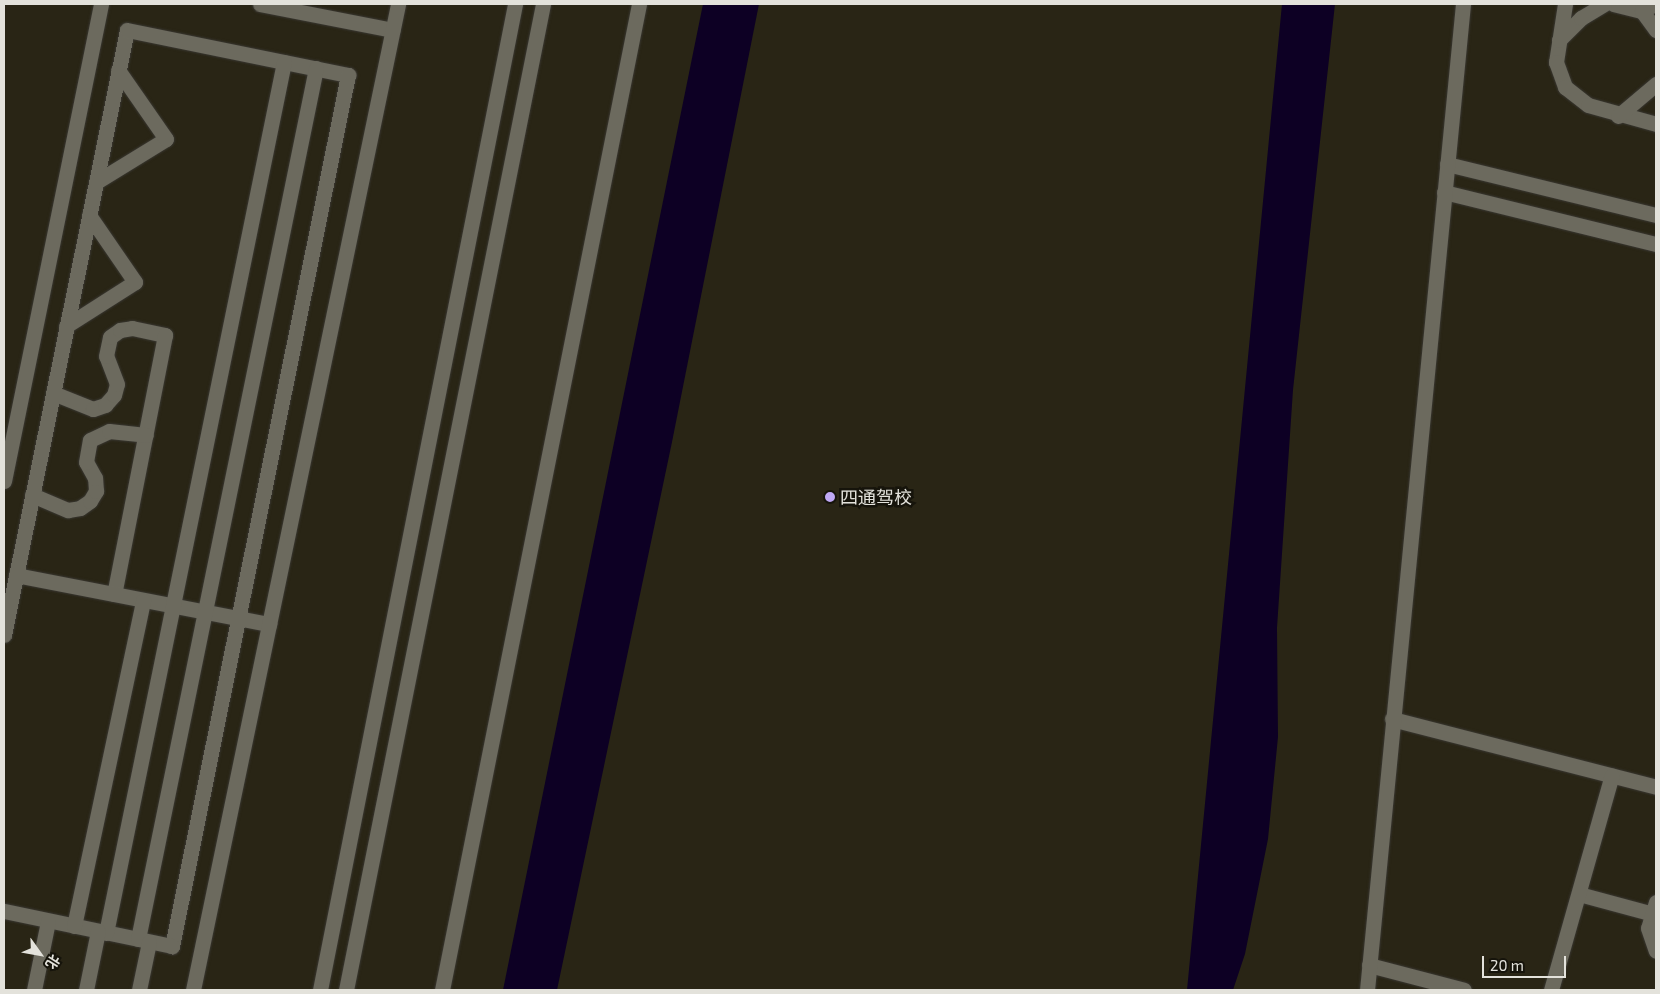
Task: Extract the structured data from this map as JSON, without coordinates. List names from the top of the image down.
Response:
{
  "places": ["四通驾校"],
  "scale_bar": "20 m",
  "north": "bottom right"
}
